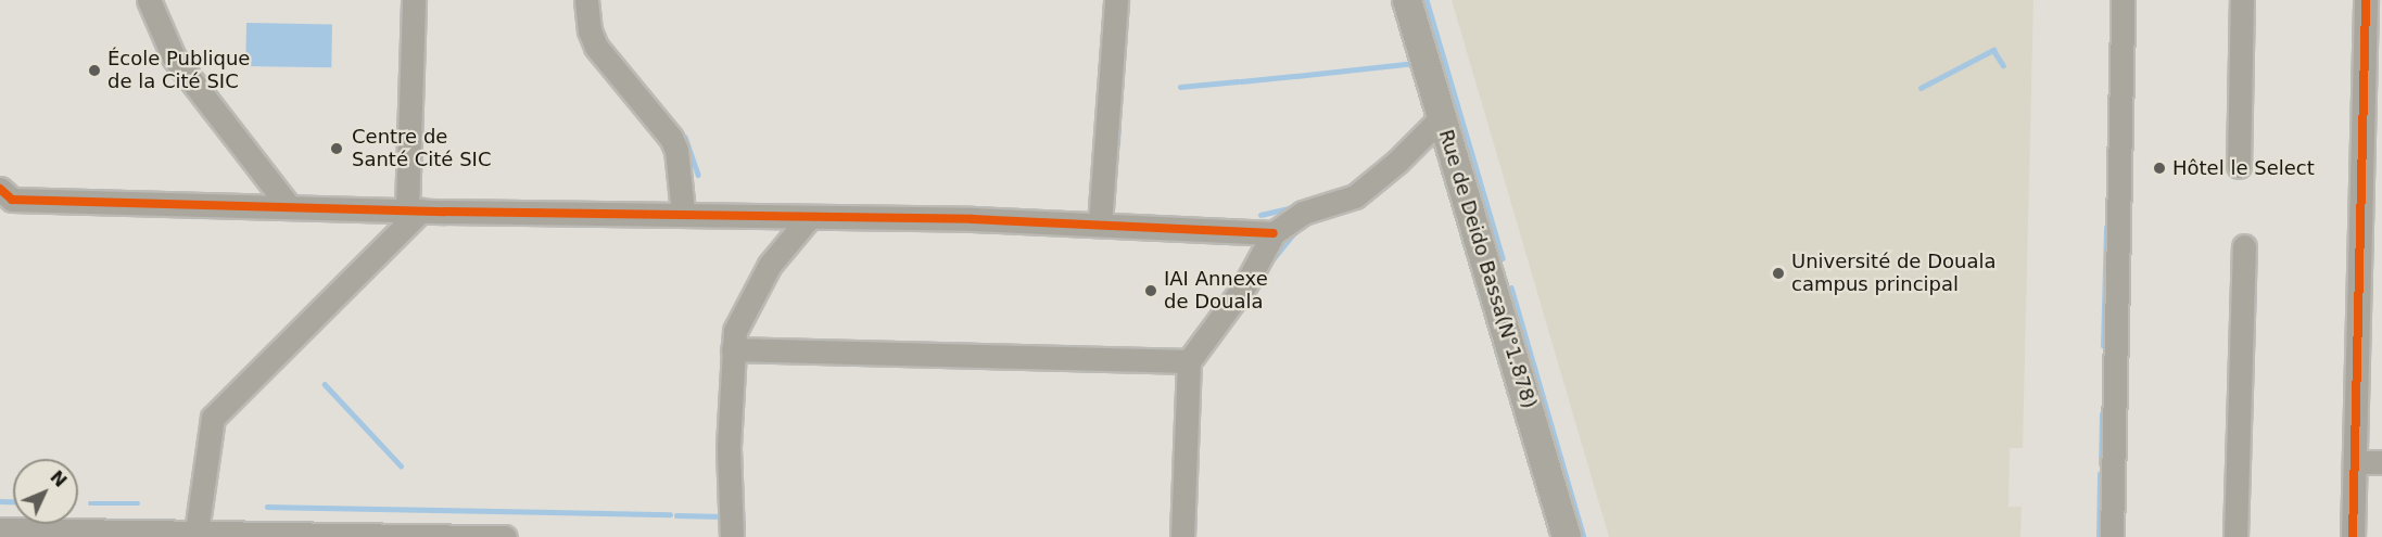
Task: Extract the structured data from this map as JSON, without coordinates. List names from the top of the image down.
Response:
{
  "streets": {
    "main road": ["Rue de Deido Bassa(N°1.878)"]
  },
  "places": [
    "École Publique de la Cité SIC",
    "Centre de Santé Cité SIC",
    "Hôtel le Select",
    "Université de Douala campus principal",
    "IAI Annexe de Douala"
  ],
  "north": "top right"
}
